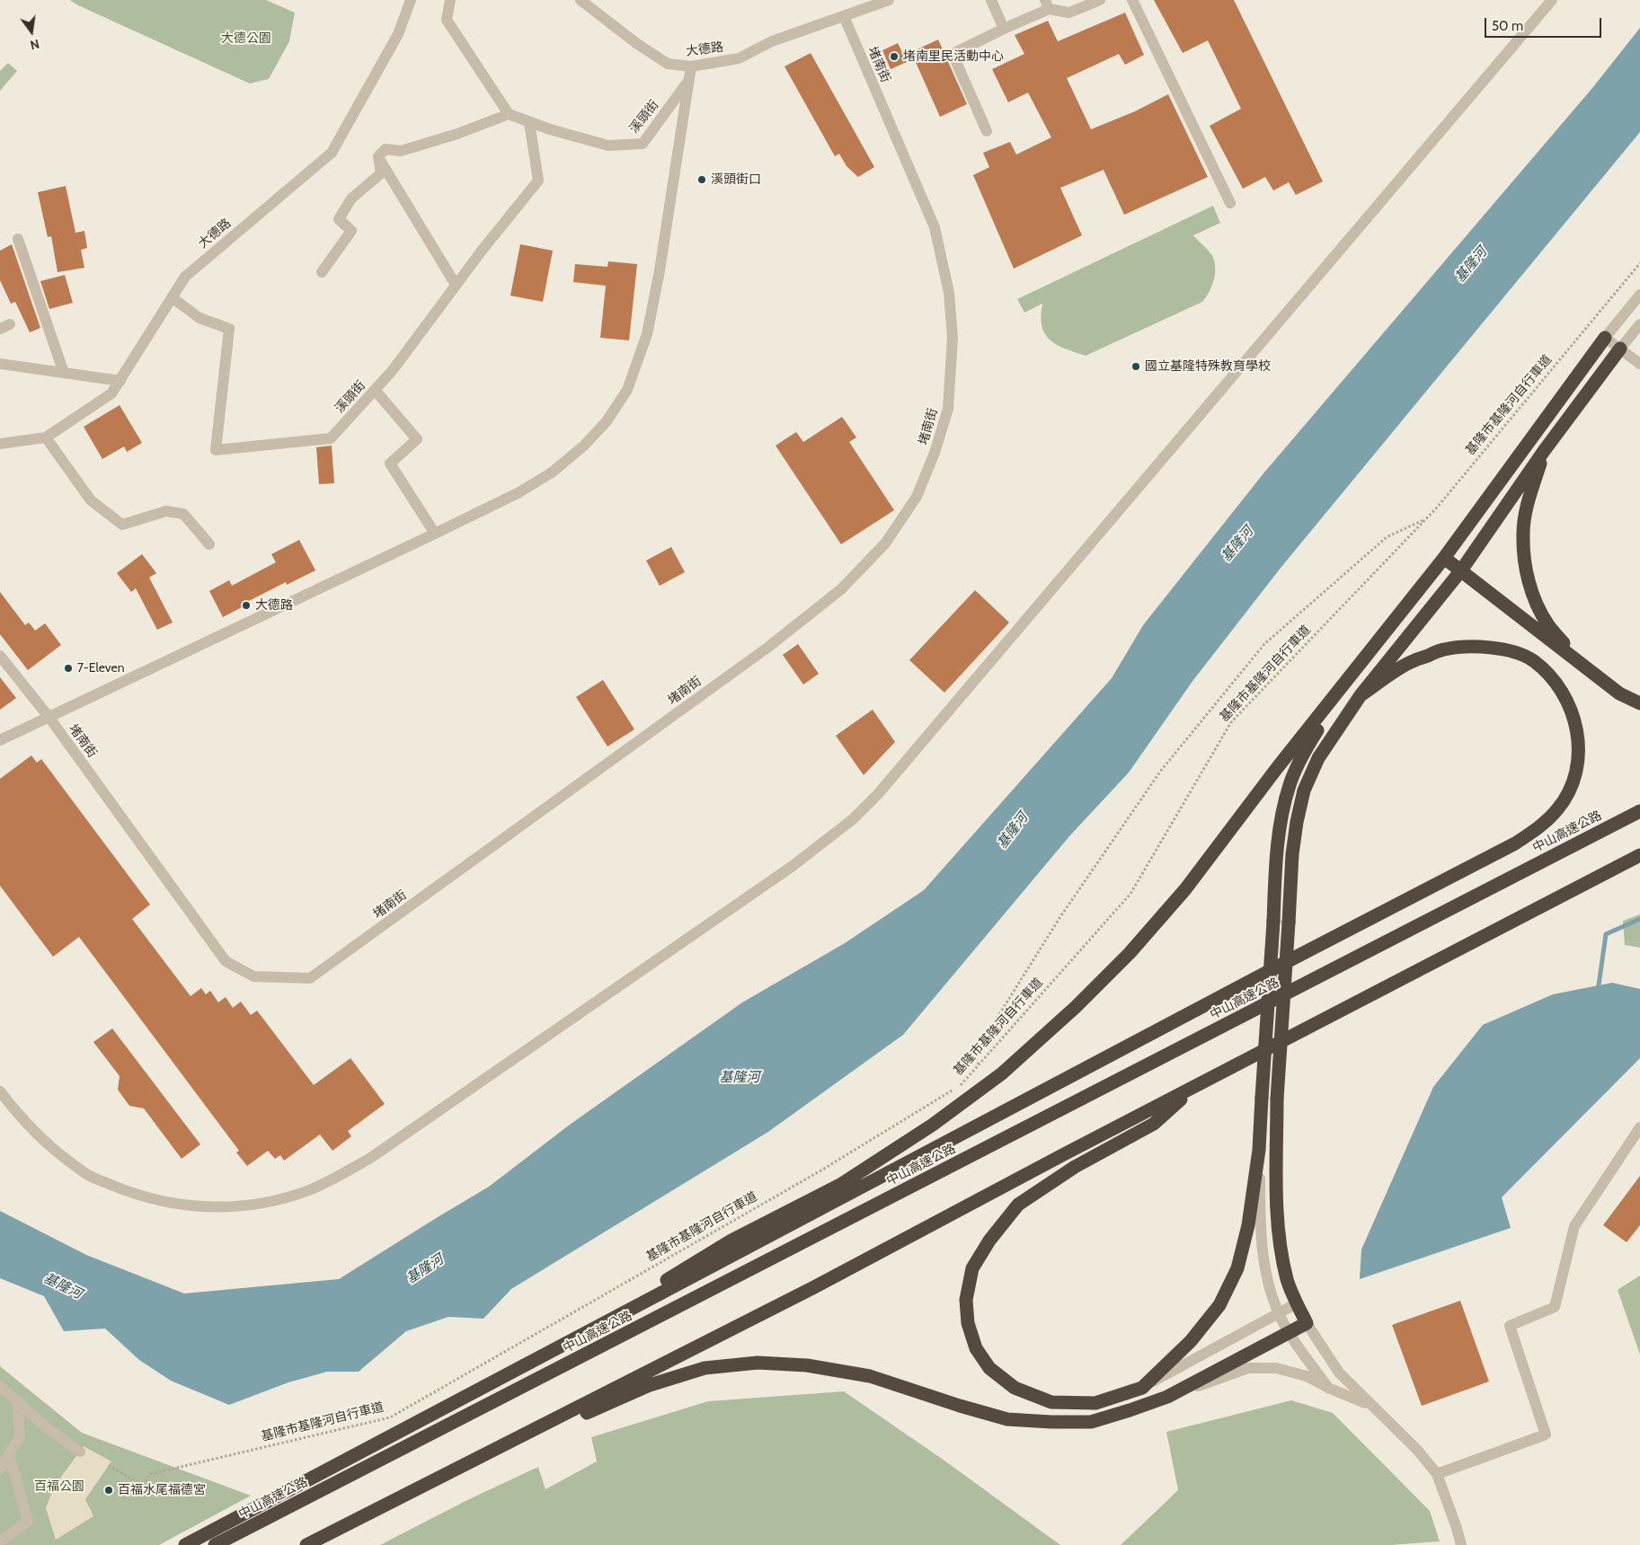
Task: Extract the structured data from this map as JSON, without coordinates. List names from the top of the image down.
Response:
{
  "streets": {
    "highway": ["中山高速公路"],
    "street": ["大德路", "堵南街", "溪頭街"],
    "path": ["基隆市基隆河自行車道"]
  },
  "crossings": [
    ["大德路", "堵南街"],
    ["大德路", "溪頭街"],
    ["堵南街", "溪頭街"]
  ],
  "water": ["基隆河"],
  "parks": ["大德公園", "百福公園"],
  "places": [
    "堵南里民活動中心",
    "溪頭街口",
    "國立基隆特殊教育學校",
    "大德路",
    "7-Eleven",
    "百福水尾福德宮"
  ],
  "scale_bar": "50 m",
  "north": "bottom"
}
